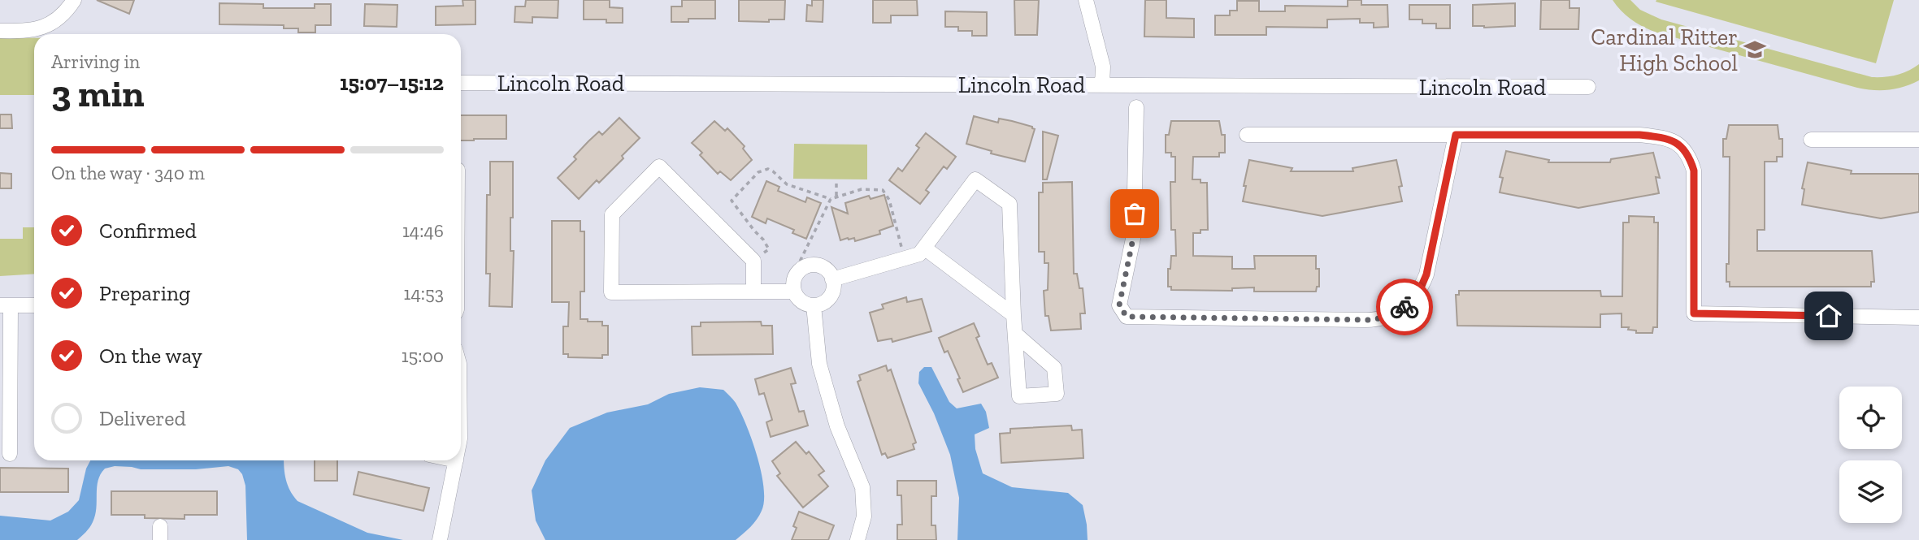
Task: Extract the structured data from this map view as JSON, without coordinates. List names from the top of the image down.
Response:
{
  "streets": {
    "street": ["Lincoln Road"]
  },
  "places": {
    "school or university": ["Cardinal Ritter High School"]
  },
  "page": {
    "heading": ["3 min", "Arriving in", "15:07–15:12"],
    "bar": "On the way · 340 m",
    "list": [
      ["Confirmed", "14:46"],
      ["Preparing", "14:53"],
      ["On the way", "15:00"],
      "Delivered"
    ]
  }
}
